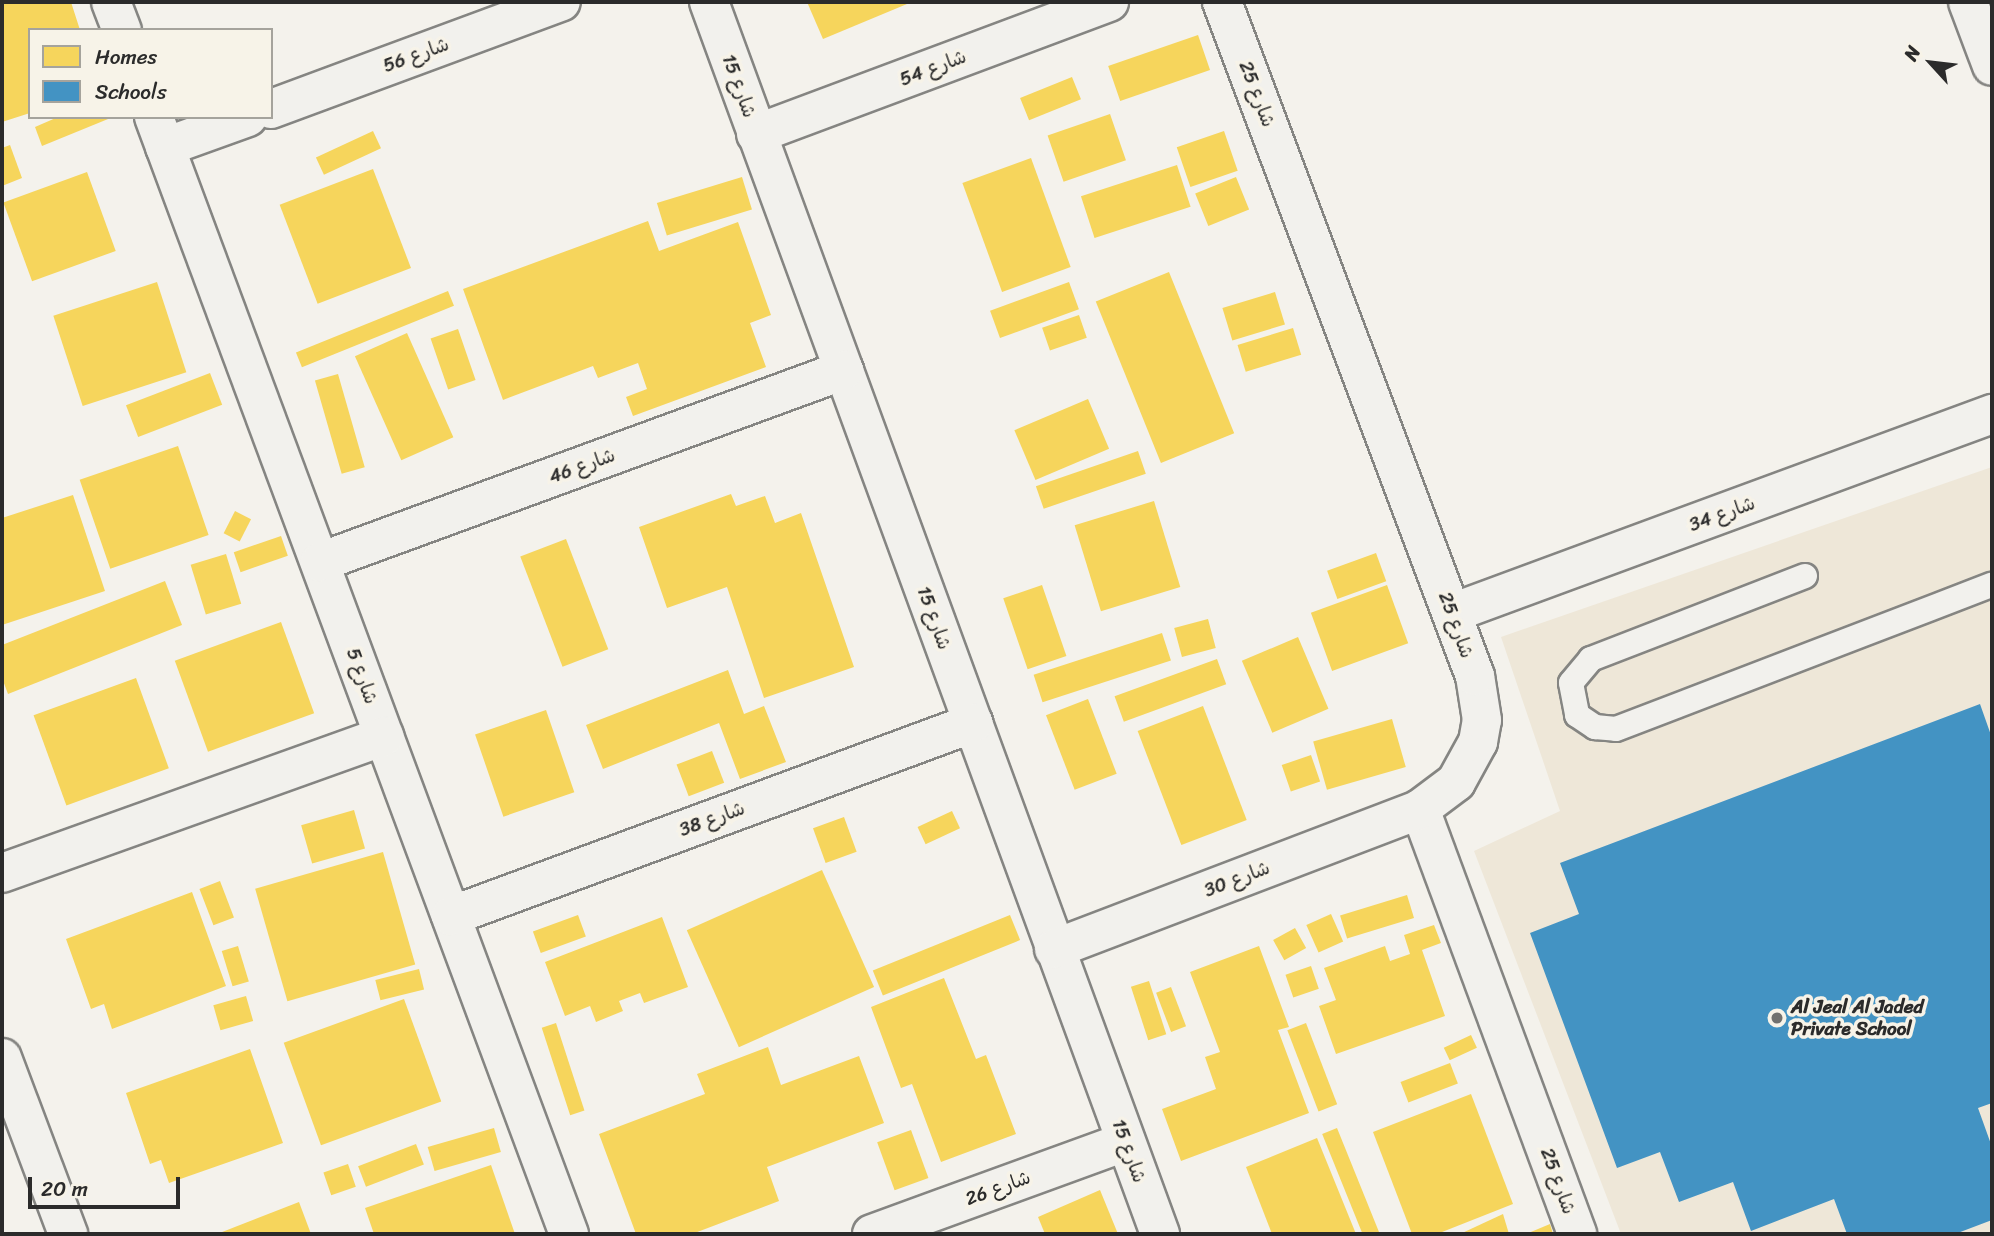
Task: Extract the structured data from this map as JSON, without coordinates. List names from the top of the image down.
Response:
{
  "streets": {
    "street": [
      "شارع 56",
      "شارع 54",
      "شارع 15",
      "شارع 25",
      "شارع 46",
      "شارع 34",
      "شارع 5",
      "شارع 38",
      "شارع 30",
      "شارع 26"
    ]
  },
  "crossings": [
    ["شارع 54", "شارع 15"],
    ["شارع 15", "شارع 46"],
    ["شارع 15", "شارع 38"],
    ["شارع 15", "شارع 30"],
    ["شارع 15", "شارع 26"],
    ["شارع 25", "شارع 34"],
    ["شارع 25", "شارع 30"],
    ["شارع 46", "شارع 5"],
    ["شارع 5", "شارع 38"]
  ],
  "places": ["Al Jeal Al Jaded Private School"],
  "legend": ["Homes", "Schools"],
  "scale_bar": "20 m",
  "north": "top left"
}
